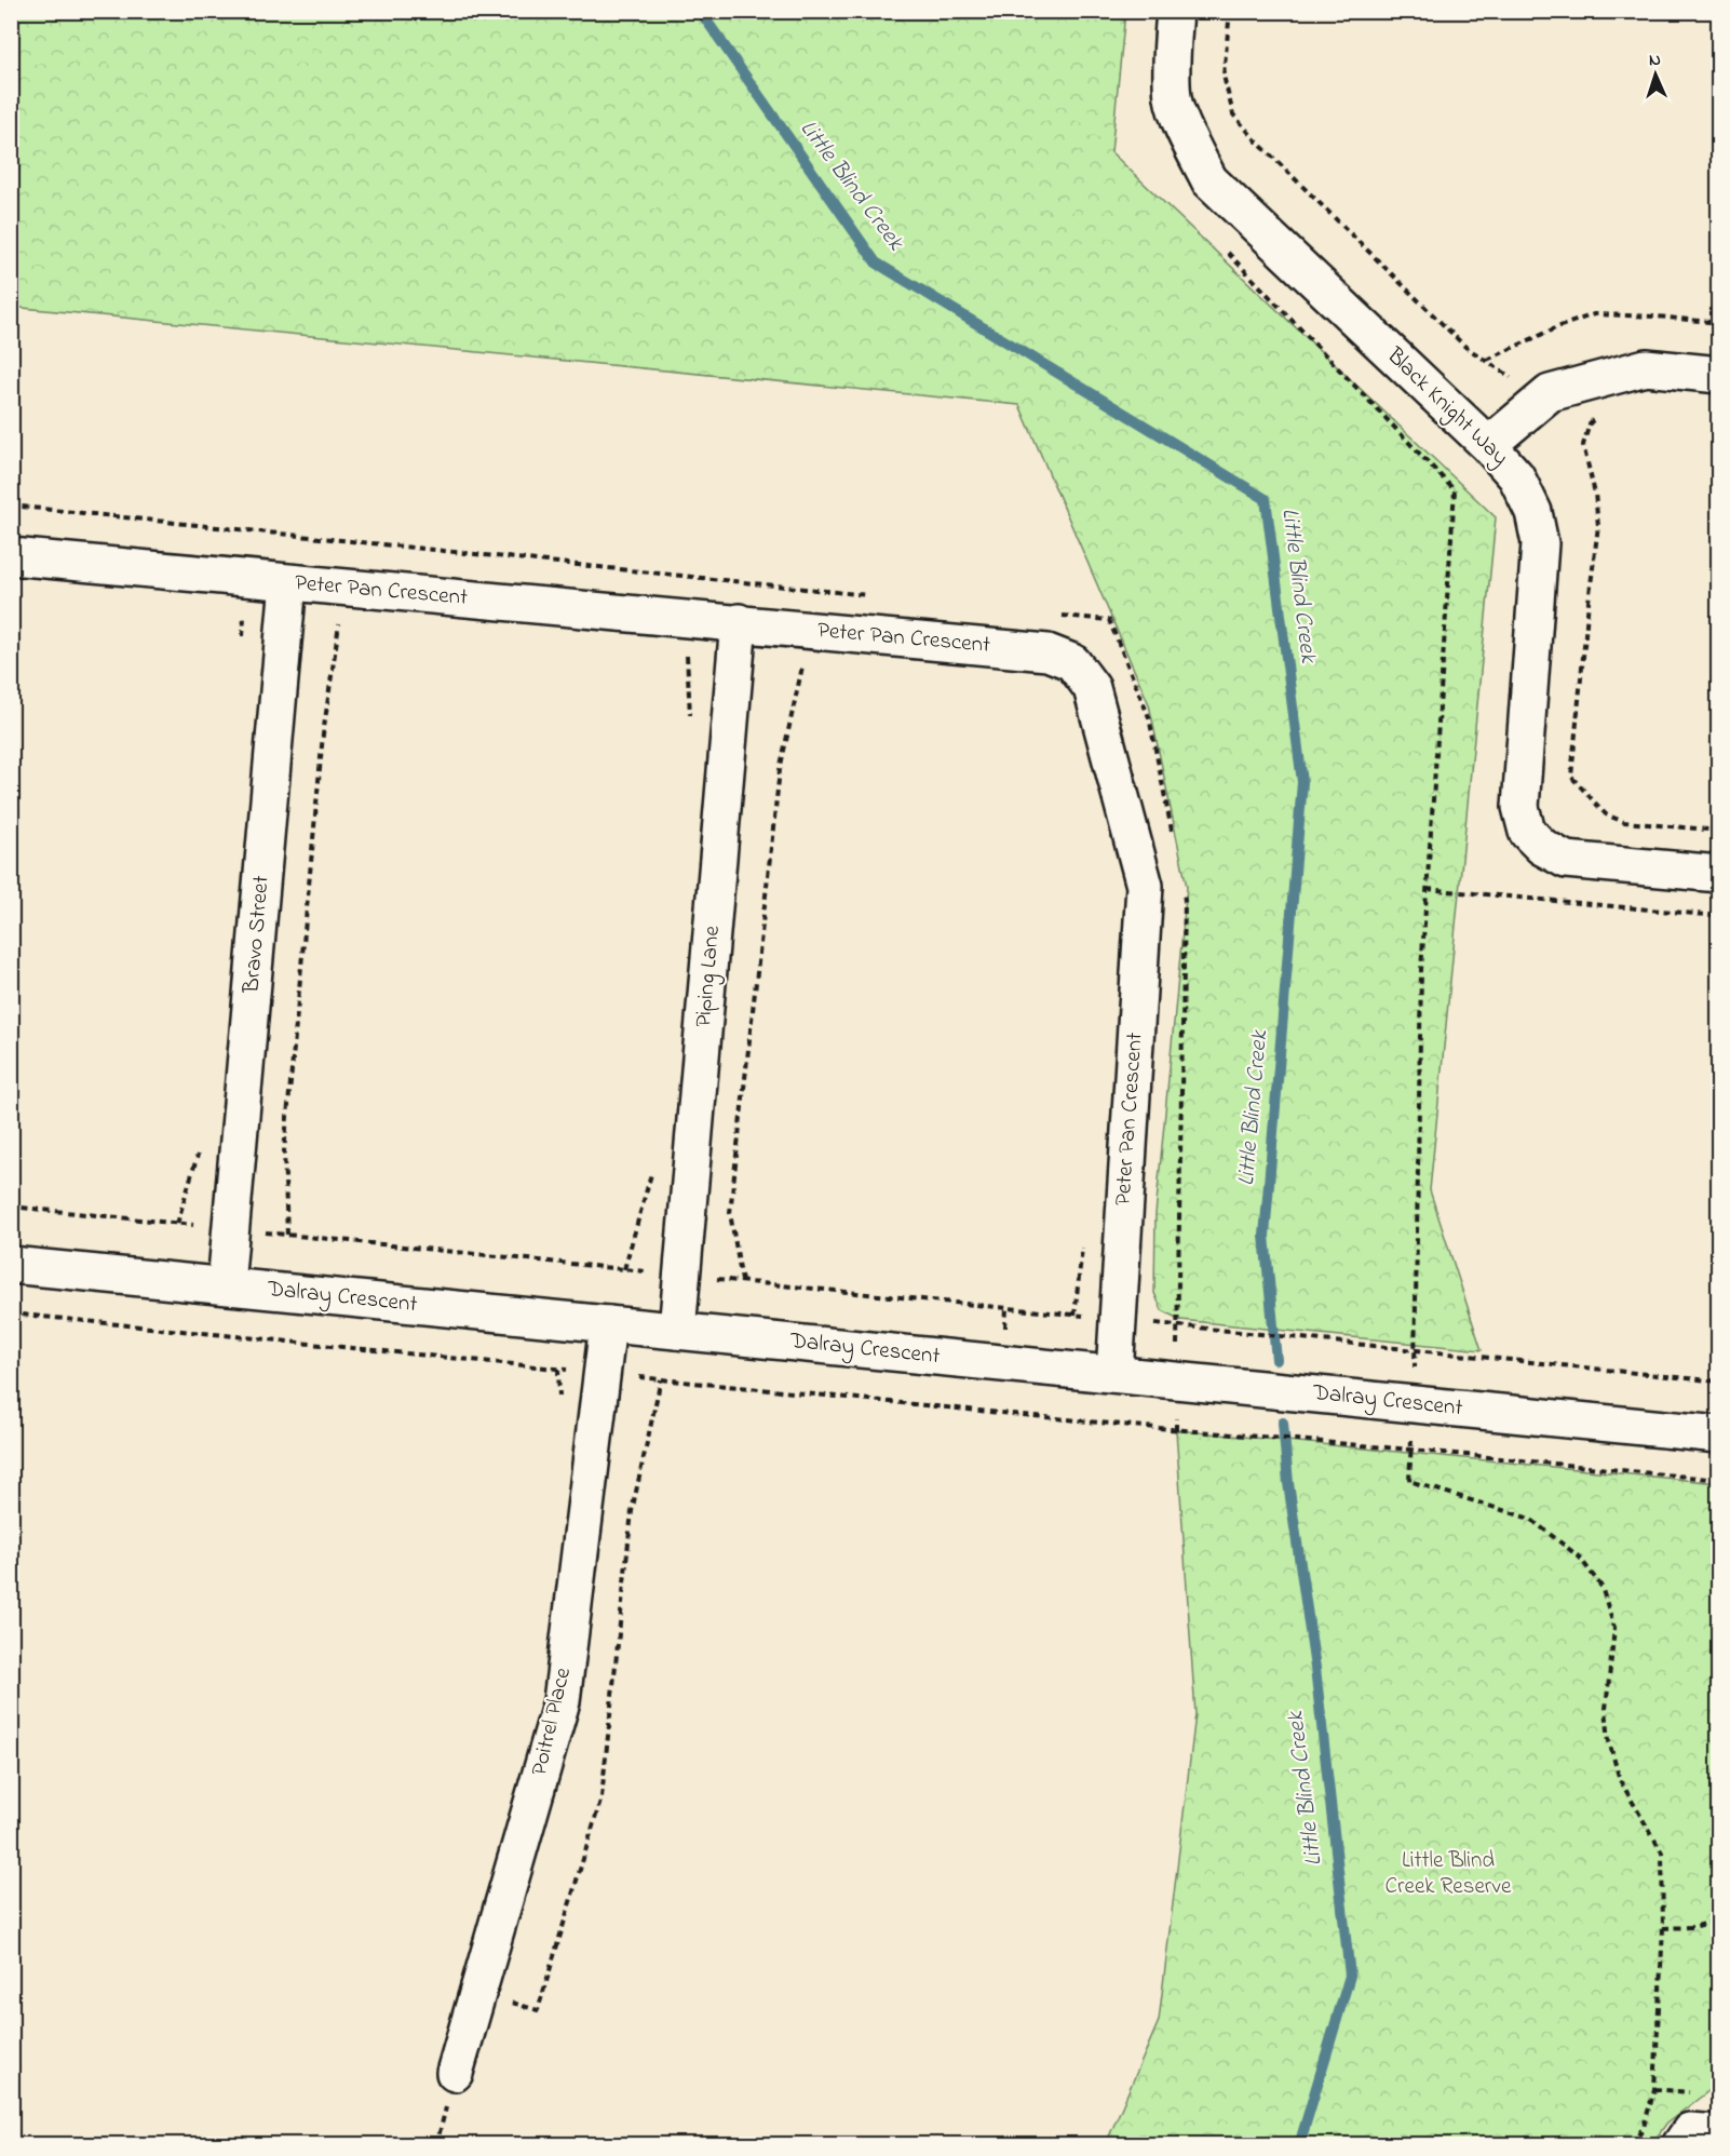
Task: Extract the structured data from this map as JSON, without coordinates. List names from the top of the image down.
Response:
{
  "streets": {
    "street": [
      "Black Knight Way",
      "Peter Pan Crescent",
      "Bravo Street",
      "Piping Lane",
      "Dalray Crescent",
      "Poitrel Place"
    ]
  },
  "crossings": [
    ["Peter Pan Crescent", "Bravo Street"],
    ["Peter Pan Crescent", "Piping Lane"],
    ["Peter Pan Crescent", "Dalray Crescent"],
    ["Bravo Street", "Dalray Crescent"],
    ["Piping Lane", "Dalray Crescent"],
    ["Dalray Crescent", "Poitrel Place"]
  ],
  "water": ["Little Blind Creek"],
  "parks": ["Little Blind Creek Reserve"],
  "north": "top"
}
